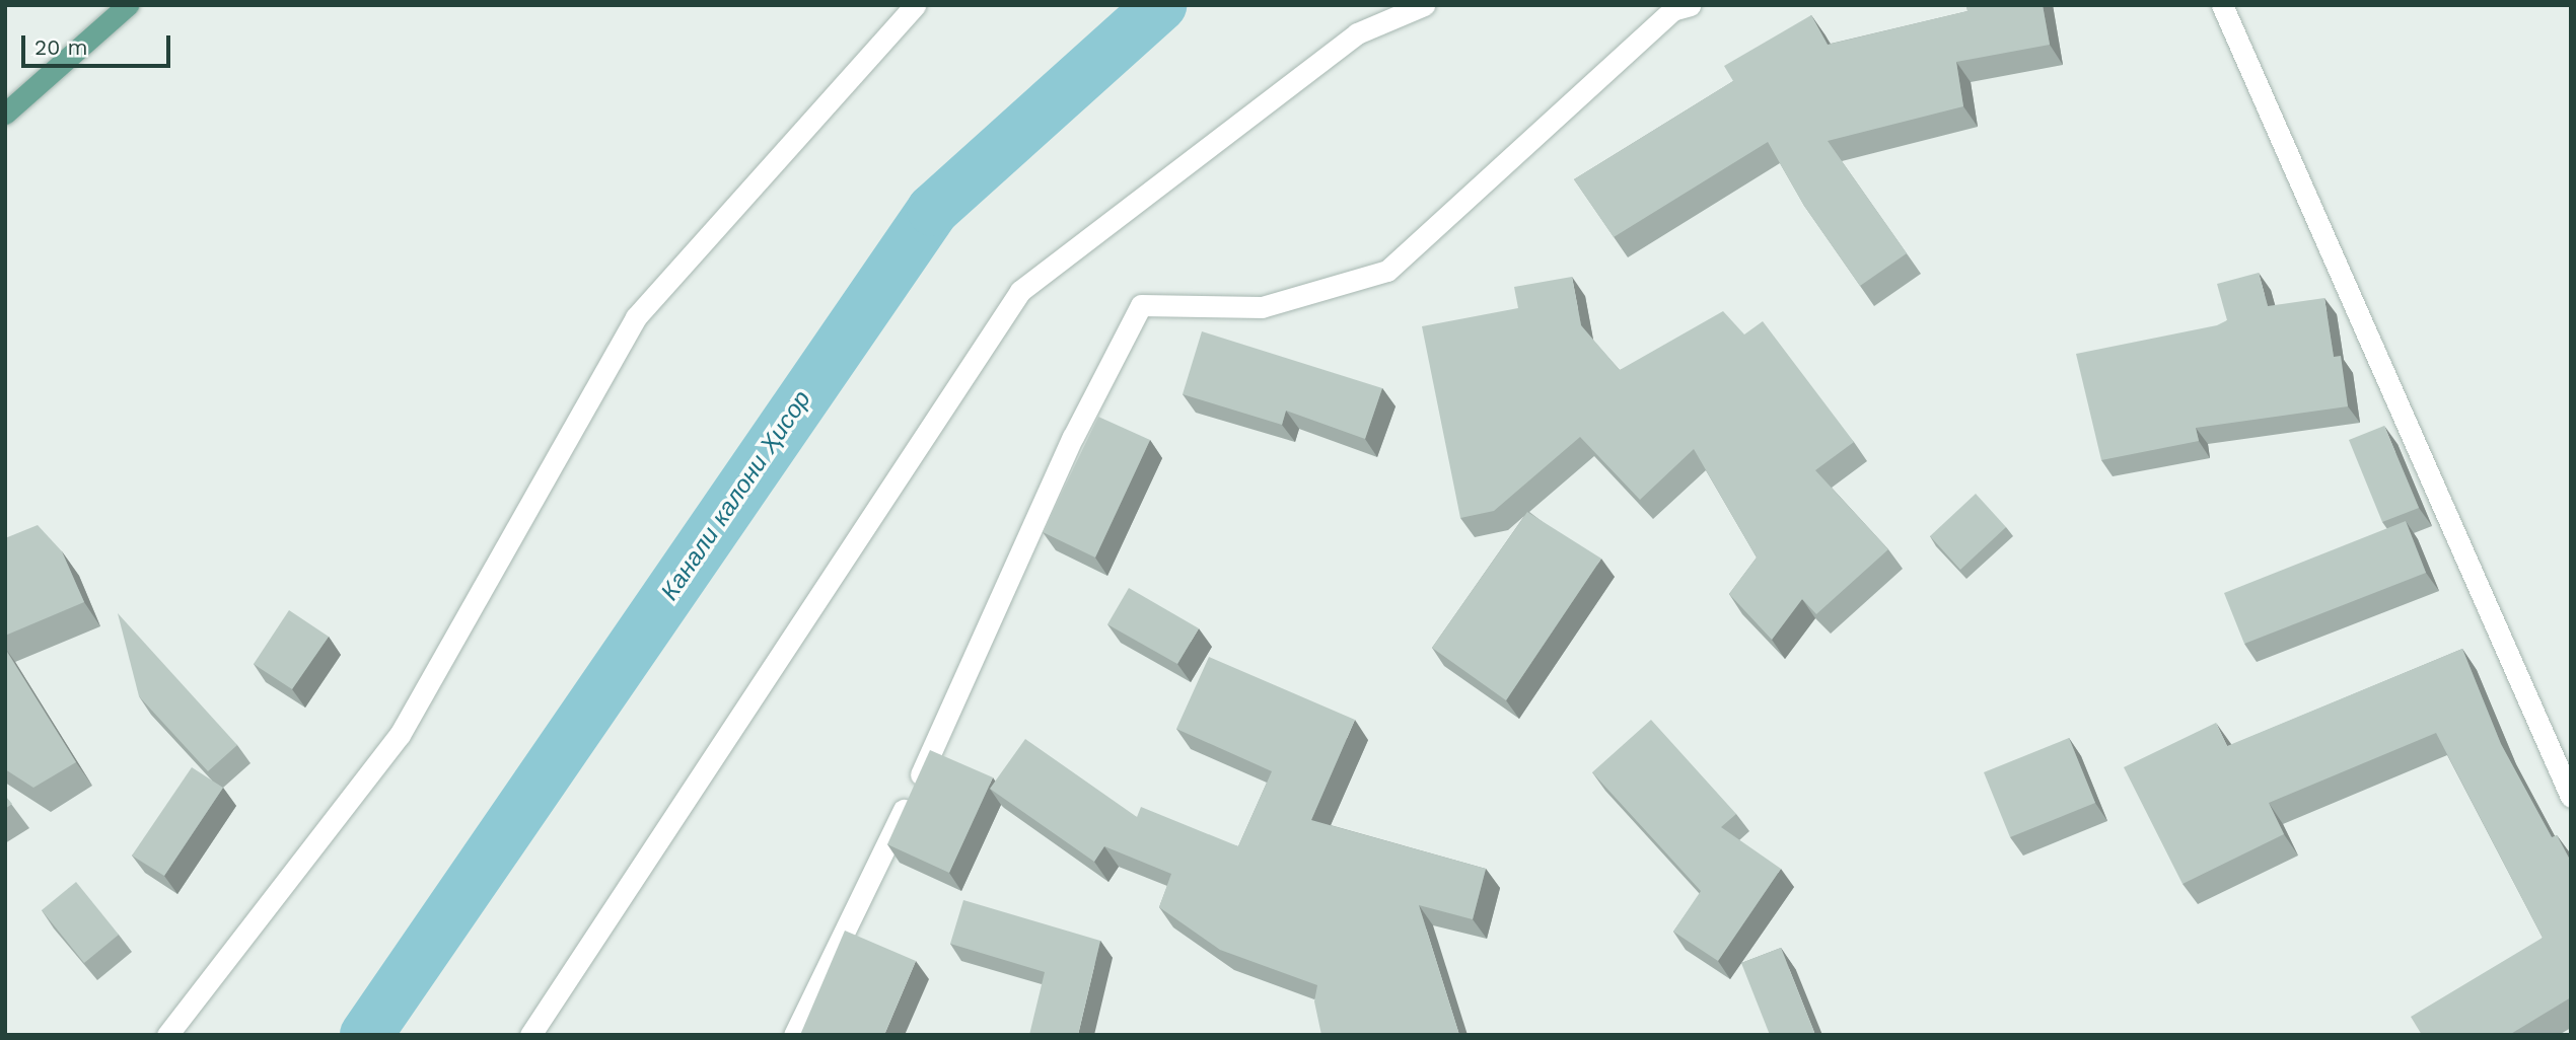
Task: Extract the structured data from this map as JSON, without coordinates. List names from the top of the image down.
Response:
{
  "water": ["Канали калони Ҳисор"],
  "scale_bar": "20 m"
}
